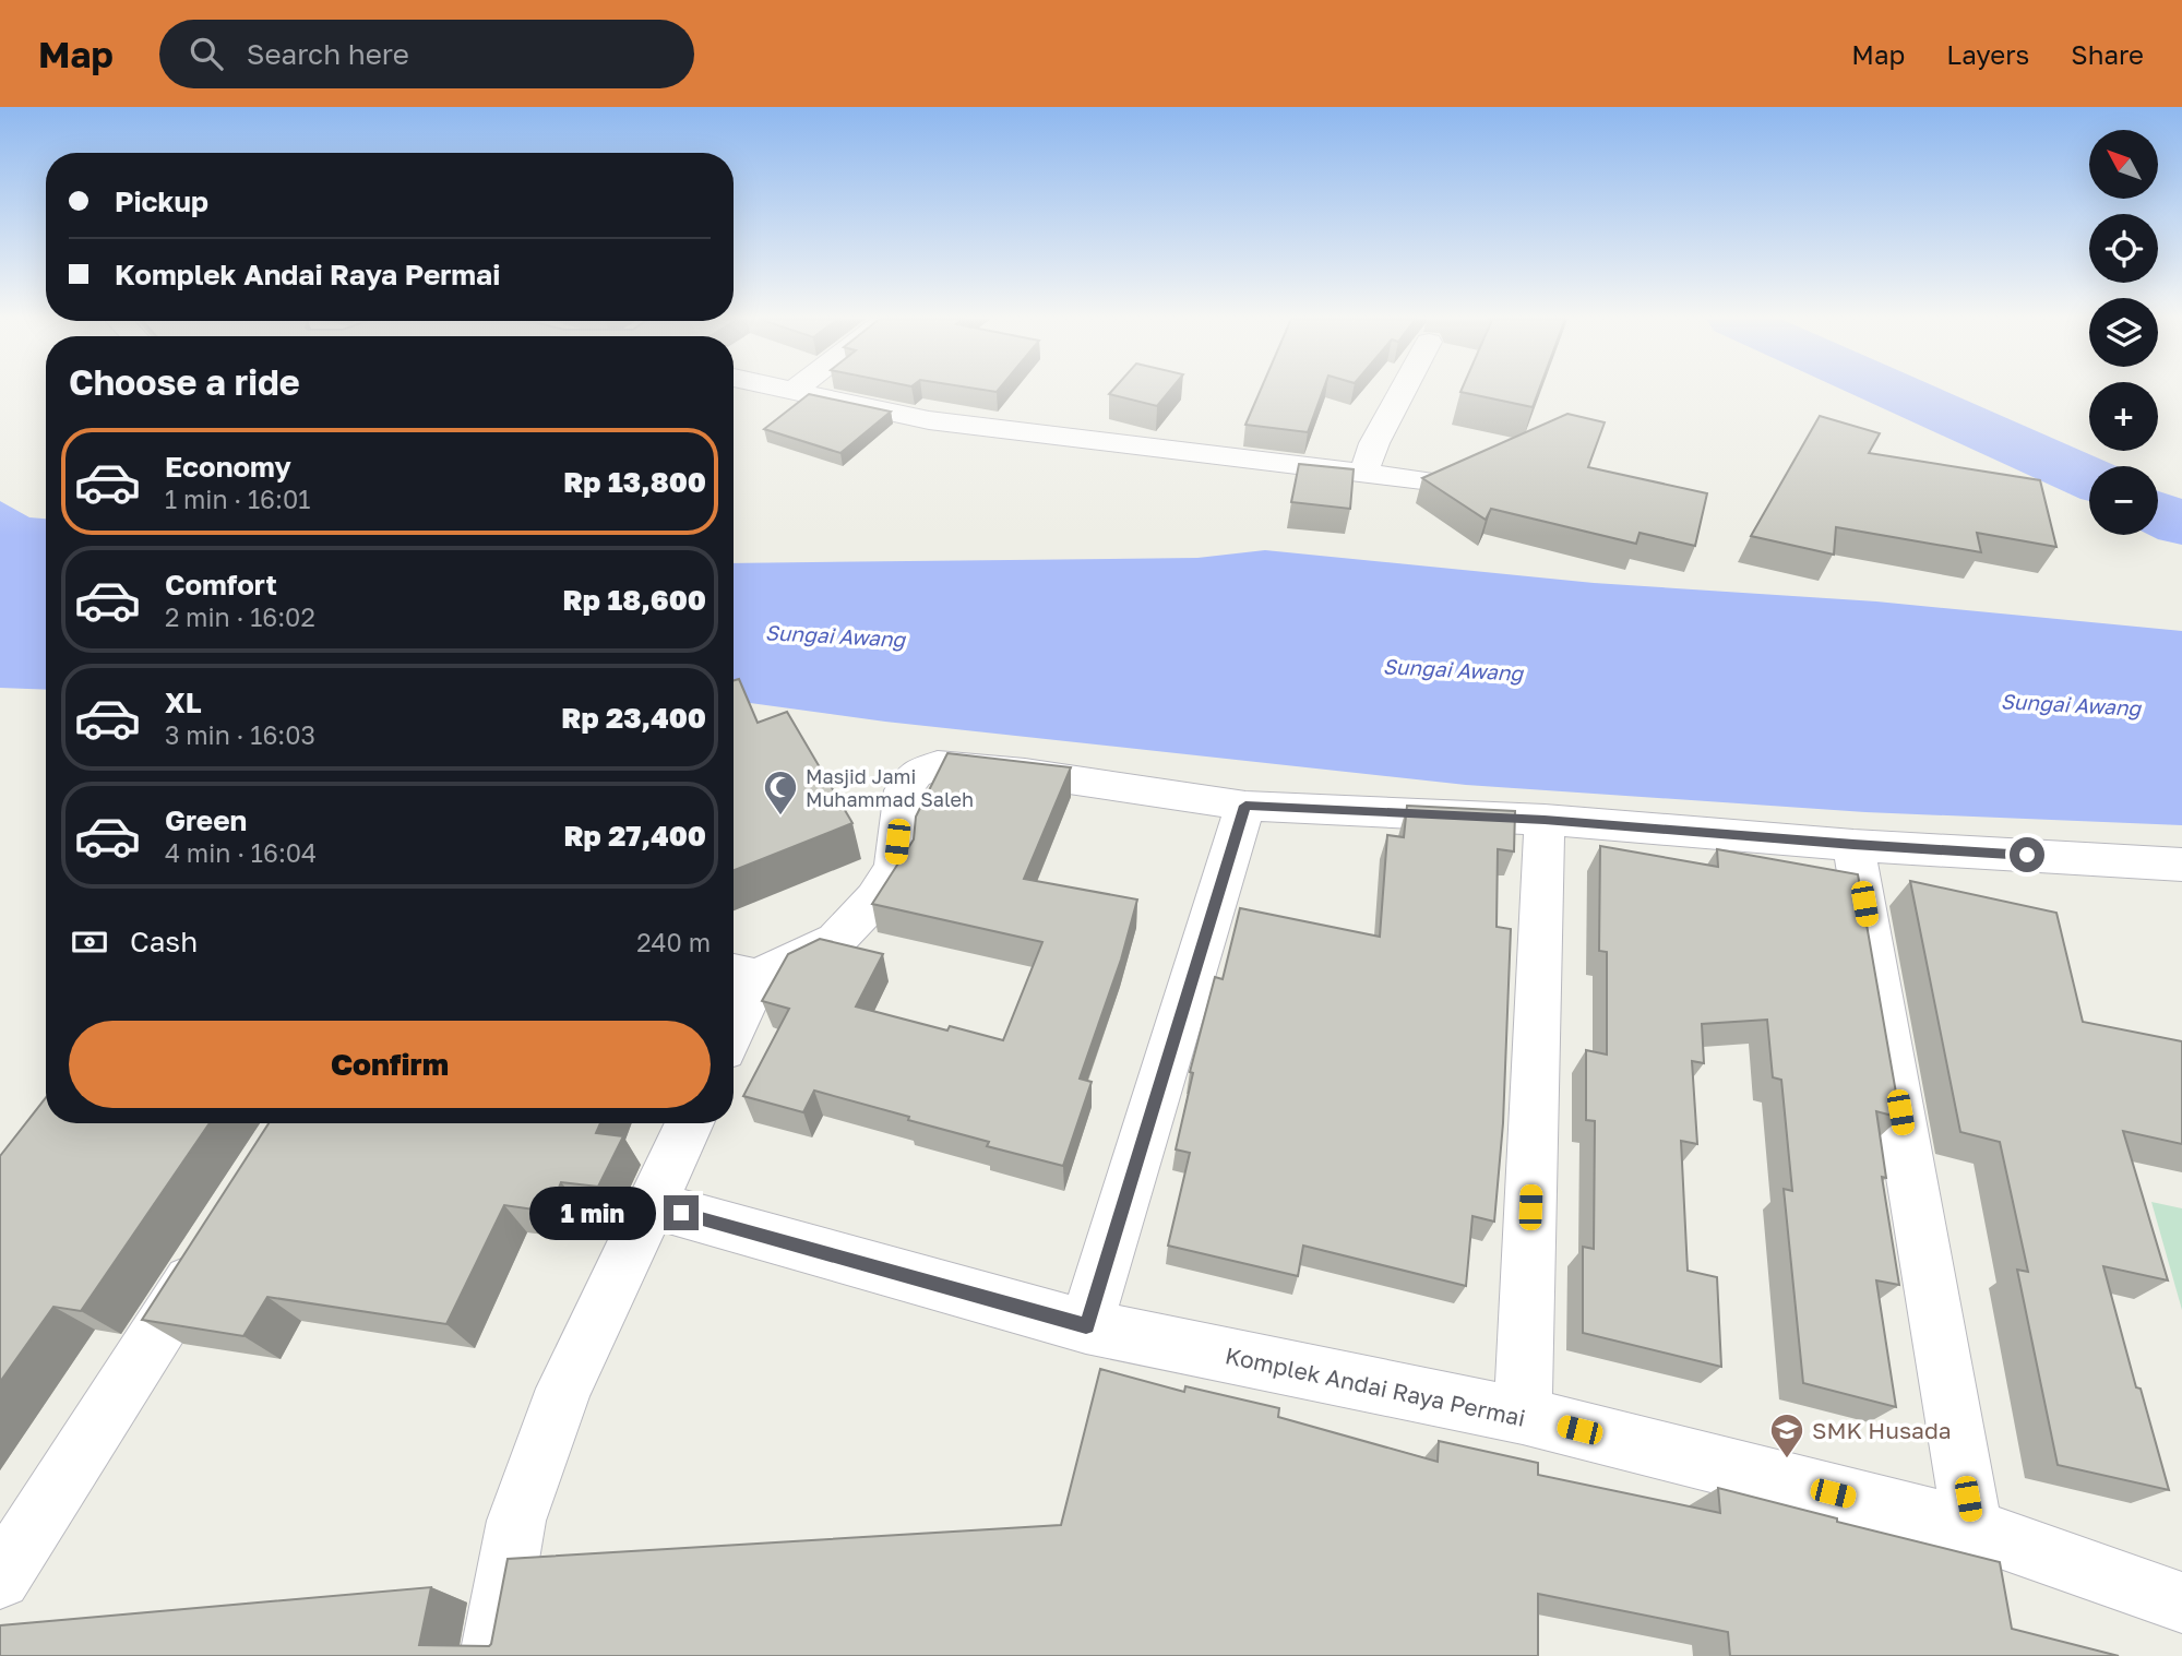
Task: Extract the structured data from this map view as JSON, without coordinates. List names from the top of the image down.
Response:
{
  "streets": {
    "street": ["Komplek Andai Raya Permai"]
  },
  "water": ["Sungai Awang"],
  "places": {
    "mosque": ["Masjid Jami Muhammad Saleh"],
    "school or university": ["SMK Husada"]
  },
  "north": "top left",
  "page": {
    "header": "Map",
    "search": "Search here",
    "nav": ["Map", "Layers", "Share"],
    "map_buttons": ["+", "−"],
    "banner": ["Pickup", "Komplek Andai Raya Permai"],
    "heading": "Choose a ride",
    "list": [
      {
        "name": "Economy",
        "note": "1 min · 16:01",
        "value": "Rp 13,800"
      },
      {
        "name": "Comfort",
        "note": "2 min · 16:02",
        "value": "Rp 18,600"
      },
      {
        "name": "XL",
        "note": "3 min · 16:03",
        "value": "Rp 23,400"
      },
      {
        "name": "Green",
        "note": "4 min · 16:04",
        "value": "Rp 27,400"
      }
    ],
    "pay": ["Cash", "240 m"],
    "buttons": "Confirm",
    "bubble": "1 min"
  }
}
